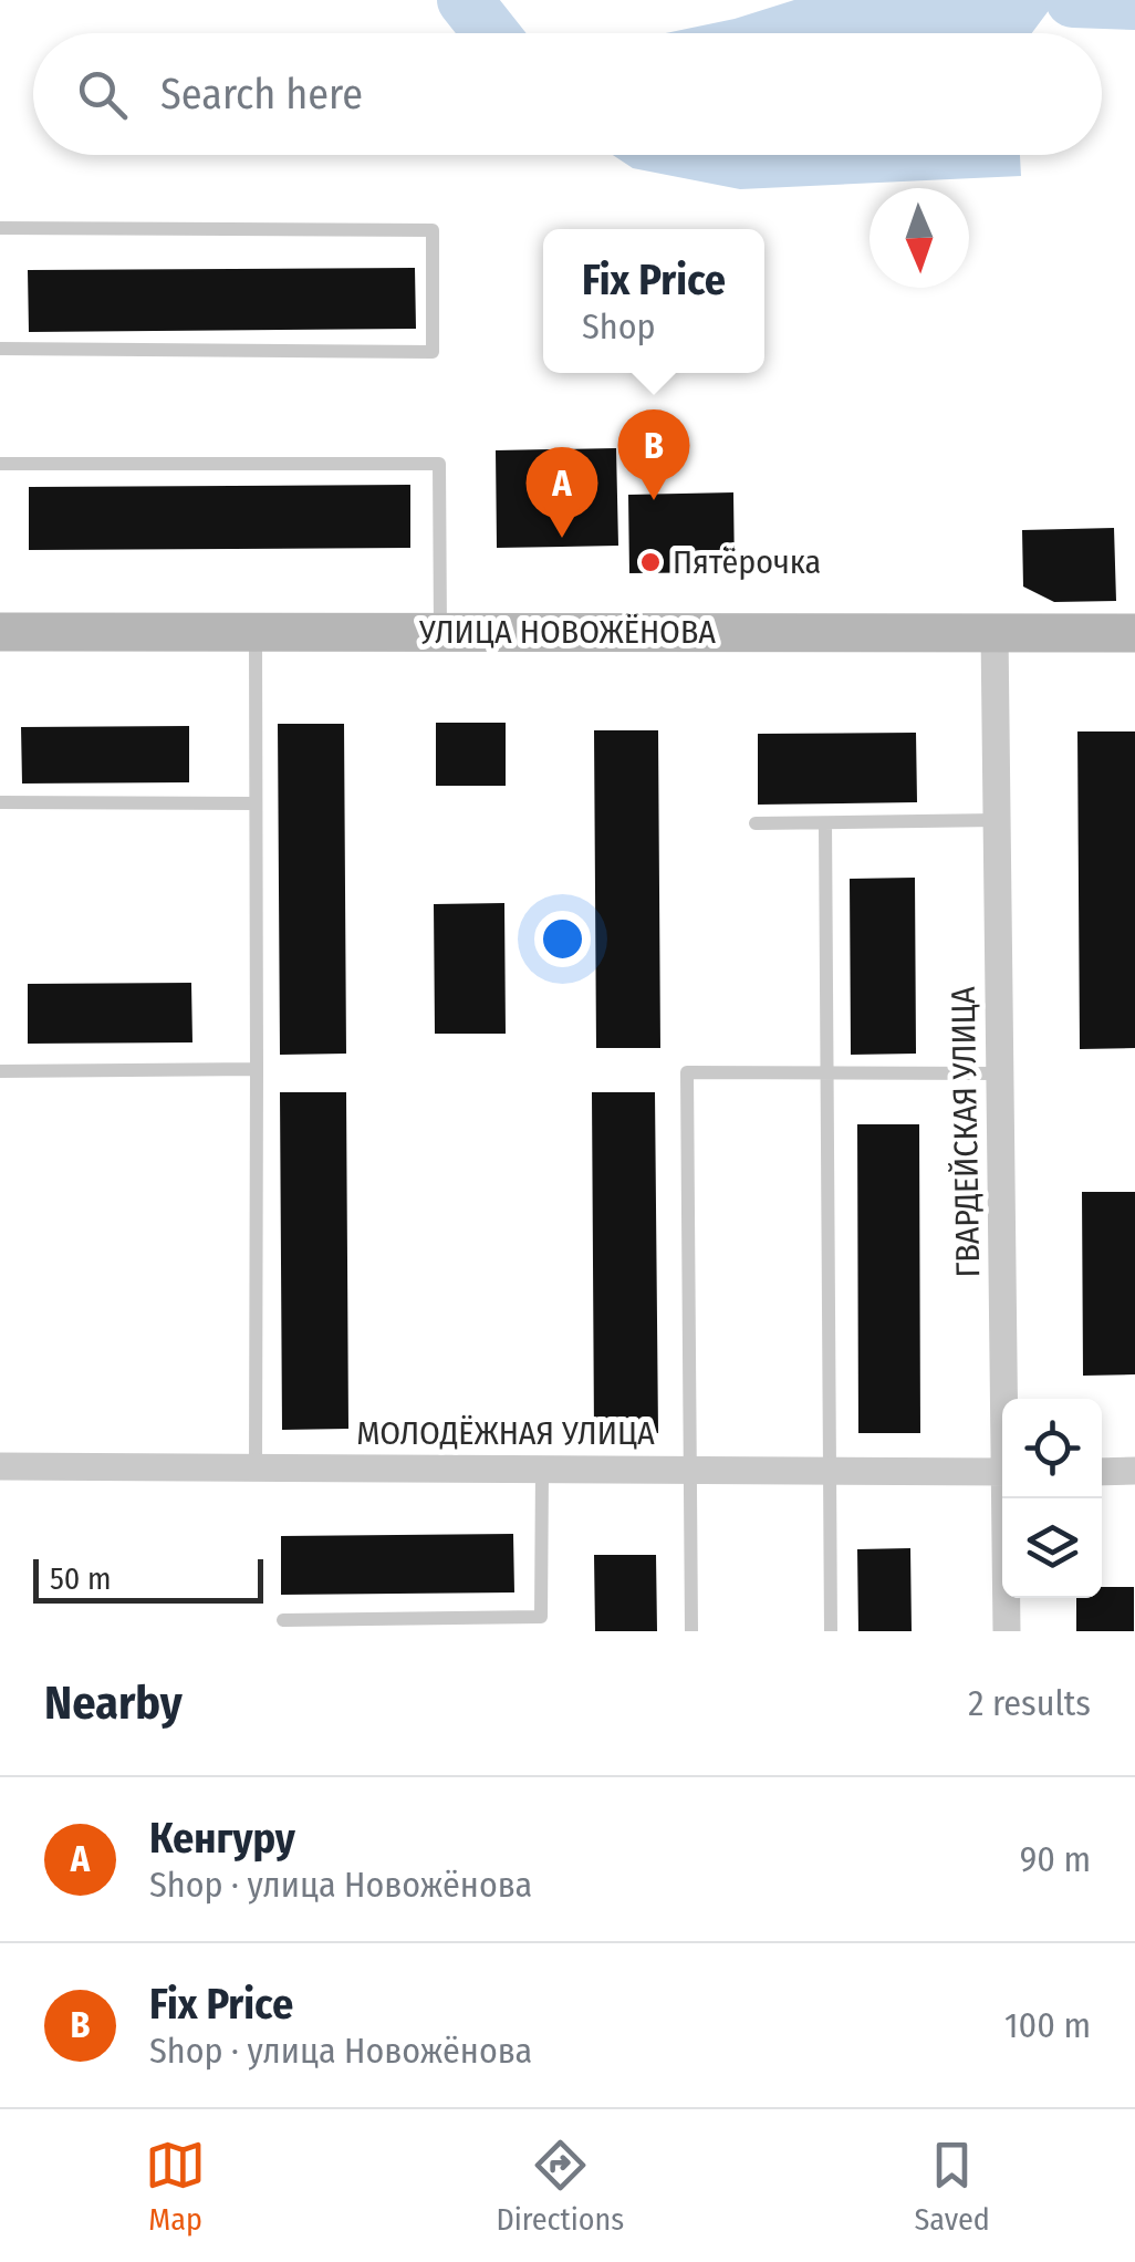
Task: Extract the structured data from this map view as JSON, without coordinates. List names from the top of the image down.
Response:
{
  "streets": {
    "street": ["УЛИЦА НОВОЖЁНОВА", "ГВАРДЕЙСКАЯ УЛИЦА", "МОЛОДЁЖНАЯ УЛИЦА"]
  },
  "crossings": [
    ["УЛИЦА НОВОЖЁНОВА", "ГВАРДЕЙСКАЯ УЛИЦА"]
  ],
  "places": ["Пятёрочка"],
  "scale_bar": "50 m",
  "north": "bottom",
  "page": {
    "search": "Search here",
    "popup": ["Fix Price", "Shop"],
    "pins": ["B", "A"],
    "scale": "50 m",
    "heading": ["Nearby", "2 results"],
    "list": [
      {
        "mark": "A",
        "name": "Кенгуру",
        "note": "Shop · улица Новожёнова",
        "value": "90 m"
      },
      {
        "mark": "B",
        "name": "Fix Price",
        "note": "Shop · улица Новожёнова",
        "value": "100 m"
      }
    ],
    "nav": ["Map", "Directions", "Saved"]
  }
}
